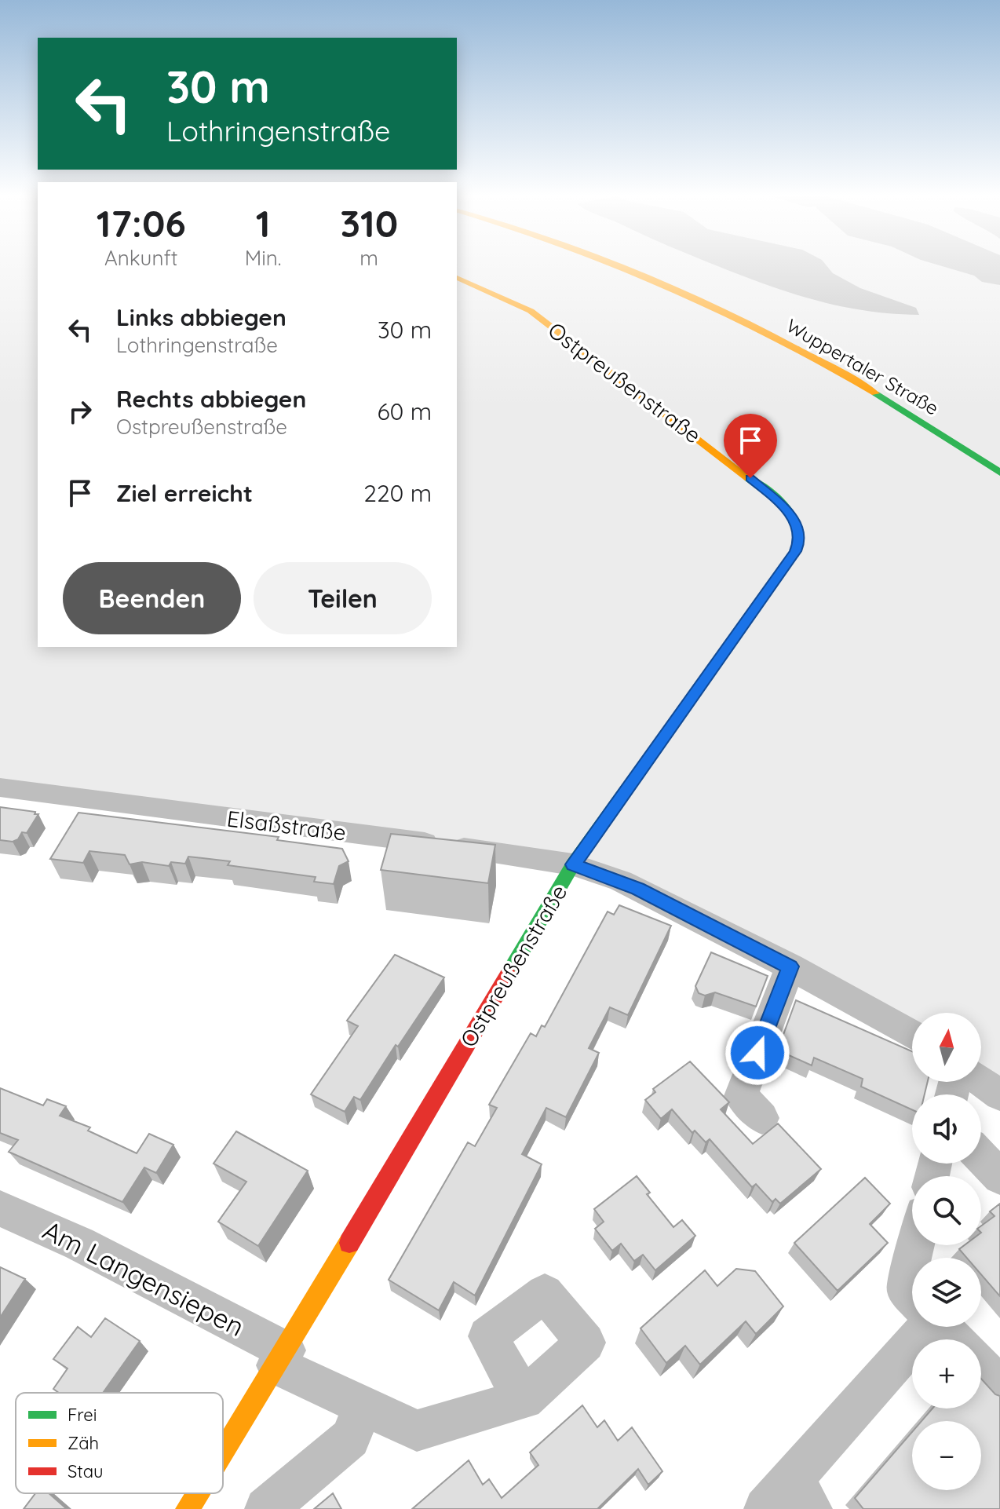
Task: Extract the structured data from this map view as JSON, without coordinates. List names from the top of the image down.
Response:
{
  "streets": {
    "main road": ["Wuppertaler Straße", "Ostpreußenstraße"],
    "street": ["Elsaßstraße", "Am Langensiepen"]
  },
  "crossings": [
    ["Ostpreußenstraße", "Elsaßstraße"],
    ["Ostpreußenstraße", "Am Langensiepen"]
  ],
  "legend": ["Frei", "Zäh", "Stau"],
  "north": "top",
  "page": {
    "turn": ["30 m", "Lothringenstraße"],
    "eta": [
      "17:06",
      "Ankunft",
      "1",
      "Min.",
      "310",
      "m"
    ],
    "list": [
      {
        "name": "Links abbiegen",
        "note": "Lothringenstraße",
        "value": "30 m"
      },
      {
        "name": "Rechts abbiegen",
        "note": "Ostpreußenstraße",
        "value": "60 m"
      },
      {
        "name": "Ziel erreicht",
        "value": "220 m"
      }
    ],
    "buttons": ["Beenden", "Teilen"],
    "map_buttons": ["+", "−"]
  }
}
